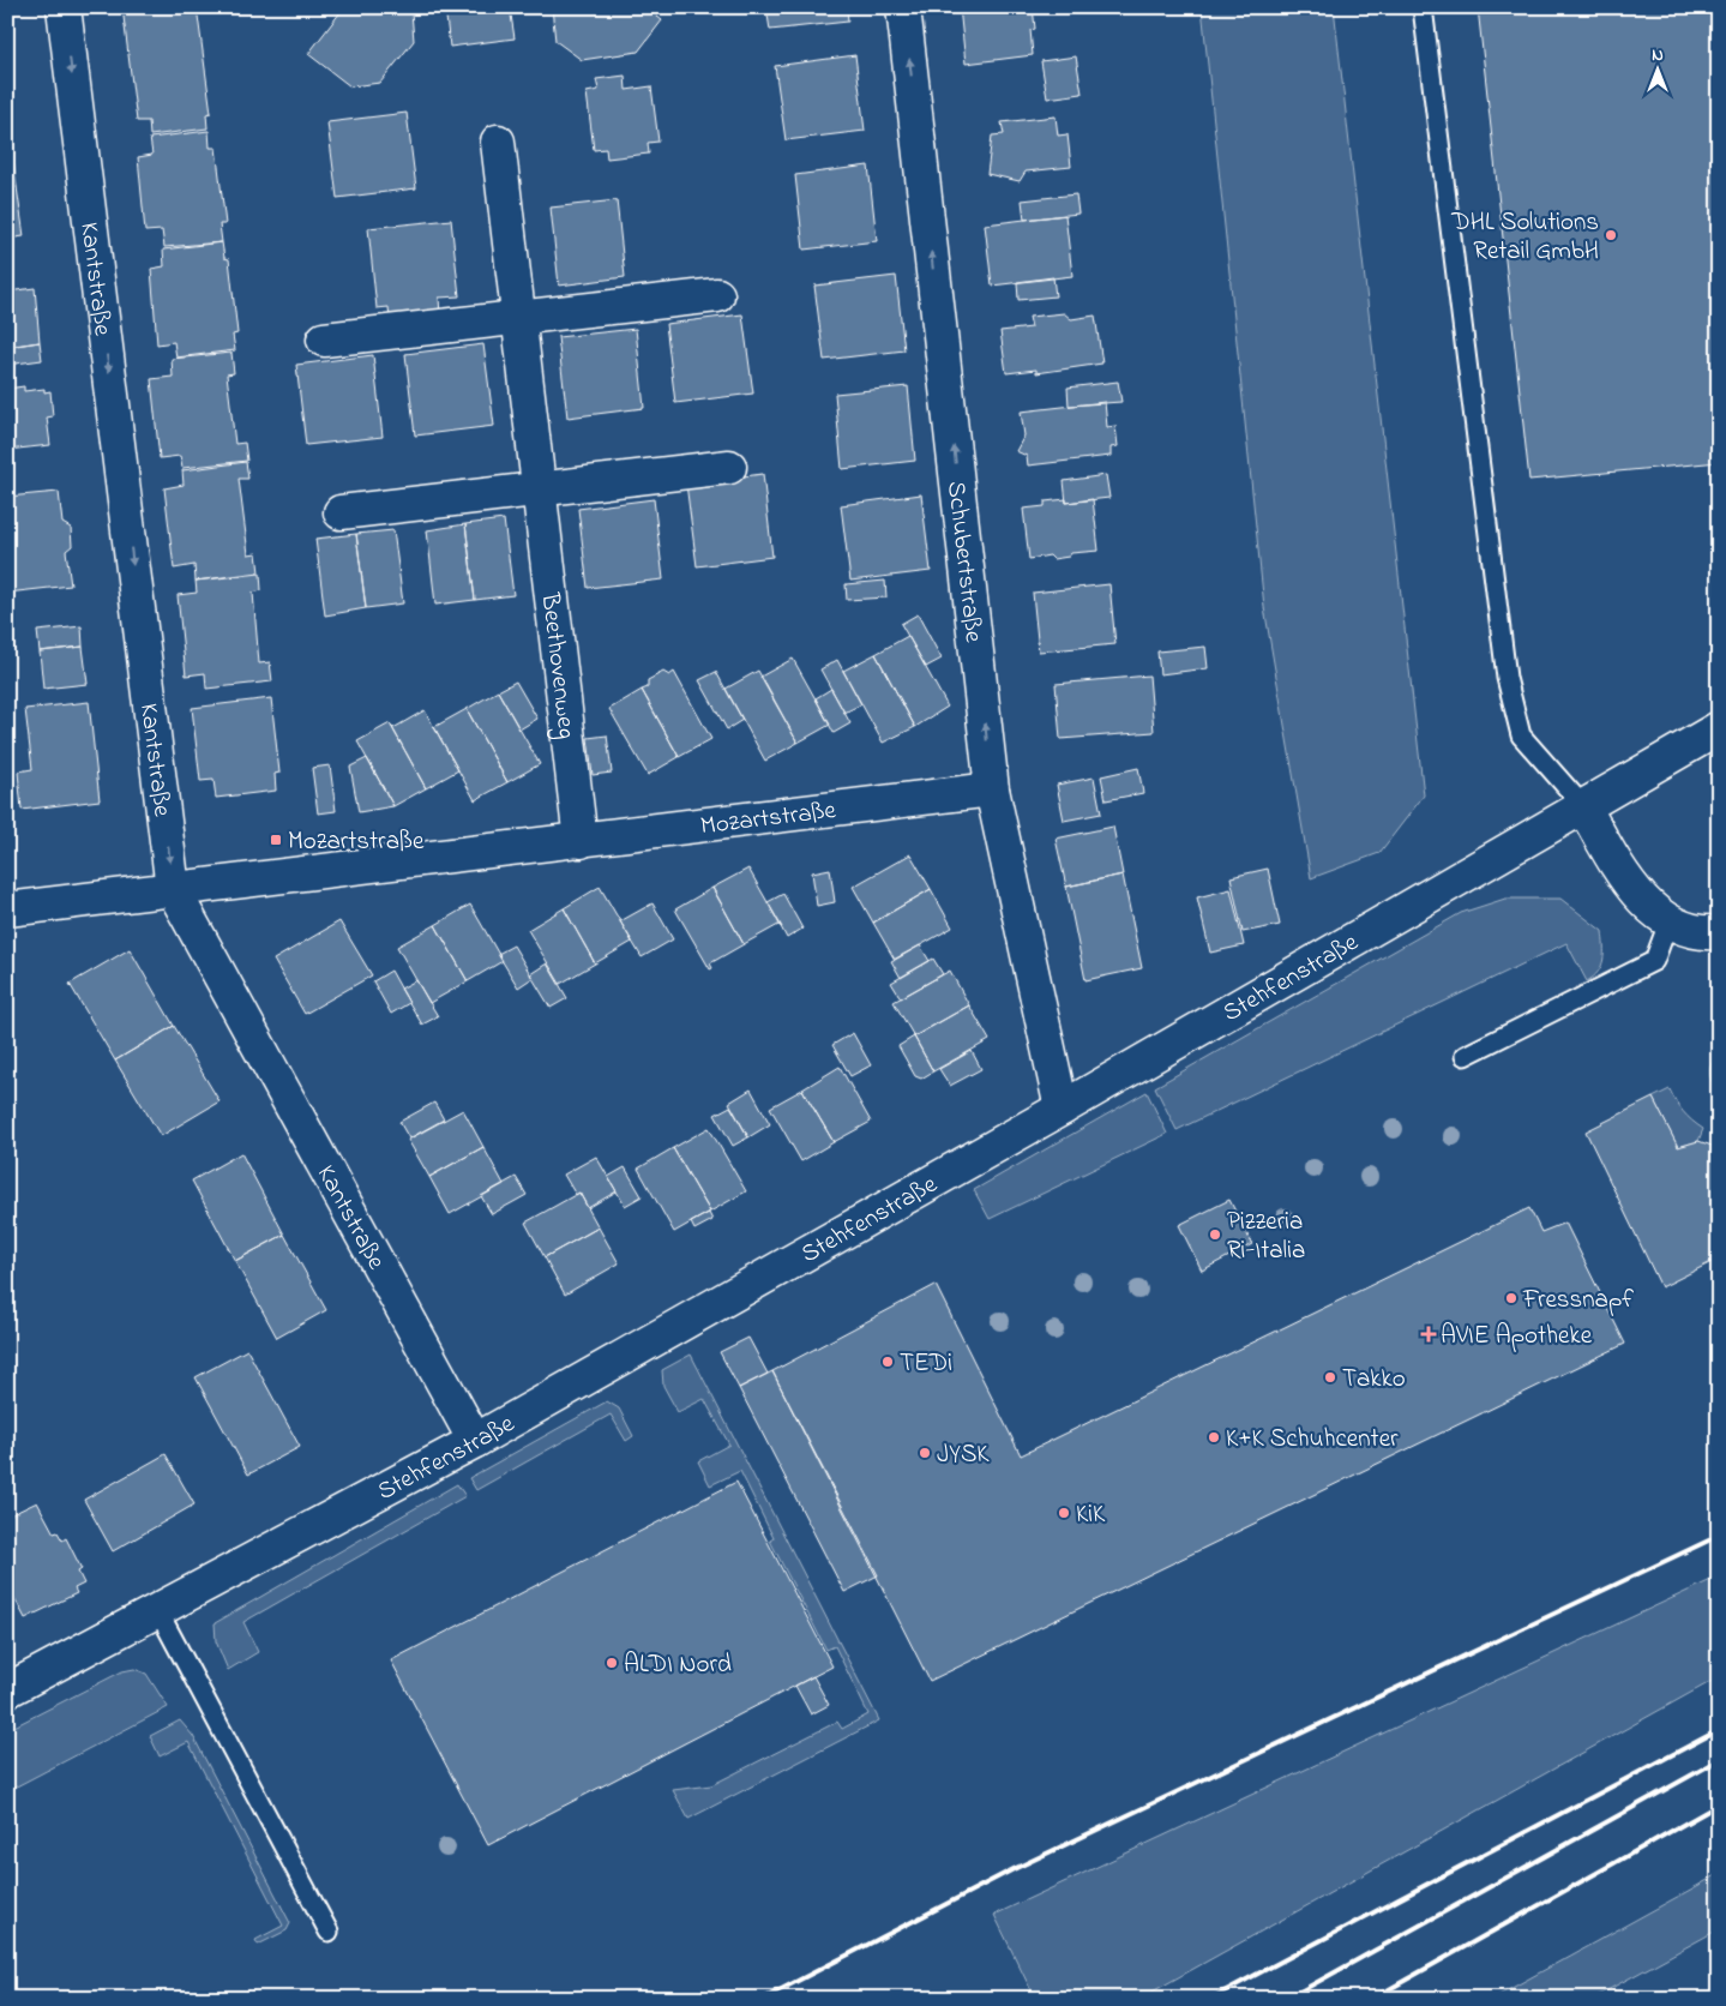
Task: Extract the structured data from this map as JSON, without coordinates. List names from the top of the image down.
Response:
{
  "streets": {
    "street": [
      "Kantstraße",
      "Schubertstraße",
      "Beethovenweg",
      "Mozartstraße",
      "Stehfenstraße"
    ]
  },
  "crossings": [
    ["Kantstraße", "Mozartstraße"],
    ["Kantstraße", "Stehfenstraße"],
    ["Schubertstraße", "Mozartstraße"],
    ["Schubertstraße", "Stehfenstraße"],
    ["Beethovenweg", "Mozartstraße"]
  ],
  "one_way": ["Kantstraße", "Schubertstraße"],
  "places": {
    "other": [
      "DHL Solutions Retail GmbH",
      "Pizzeria Ri-Italia",
      "Fressnapf",
      "TEDi",
      "Takko",
      "K+K Schuhcenter",
      "JYSK",
      "KiK",
      "ALDI Nord"
    ],
    "transit": ["Mozartstraße"],
    "health": ["AVIE Apotheke"]
  },
  "north": "top"
}
